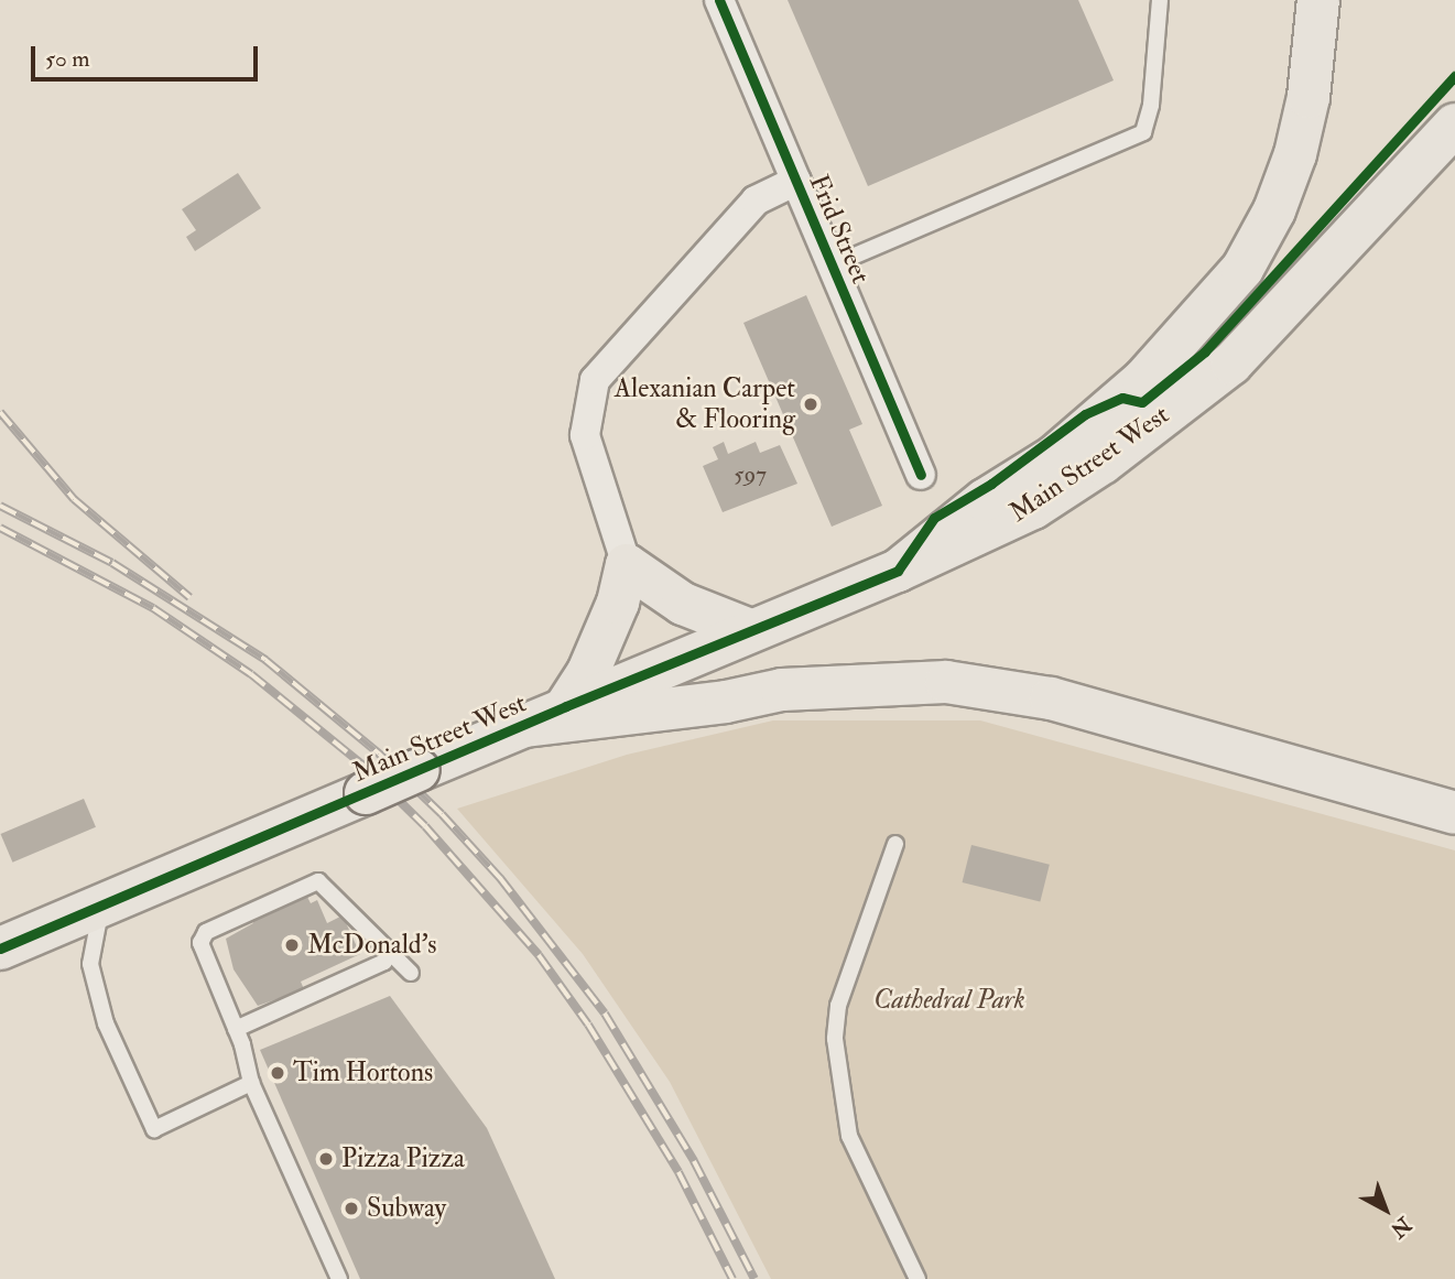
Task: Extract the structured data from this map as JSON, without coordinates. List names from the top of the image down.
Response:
{
  "streets": {
    "main road": ["Main Street West"],
    "street": ["Frid Street"]
  },
  "parks": ["Cathedral Park"],
  "places": [
    "Alexanian Carpet & Flooring",
    "McDonald's",
    "Tim Hortons",
    "Pizza Pizza",
    "Subway"
  ],
  "house_numbers": ["597"],
  "scale_bar": "50 m",
  "north": "bottom right"
}
